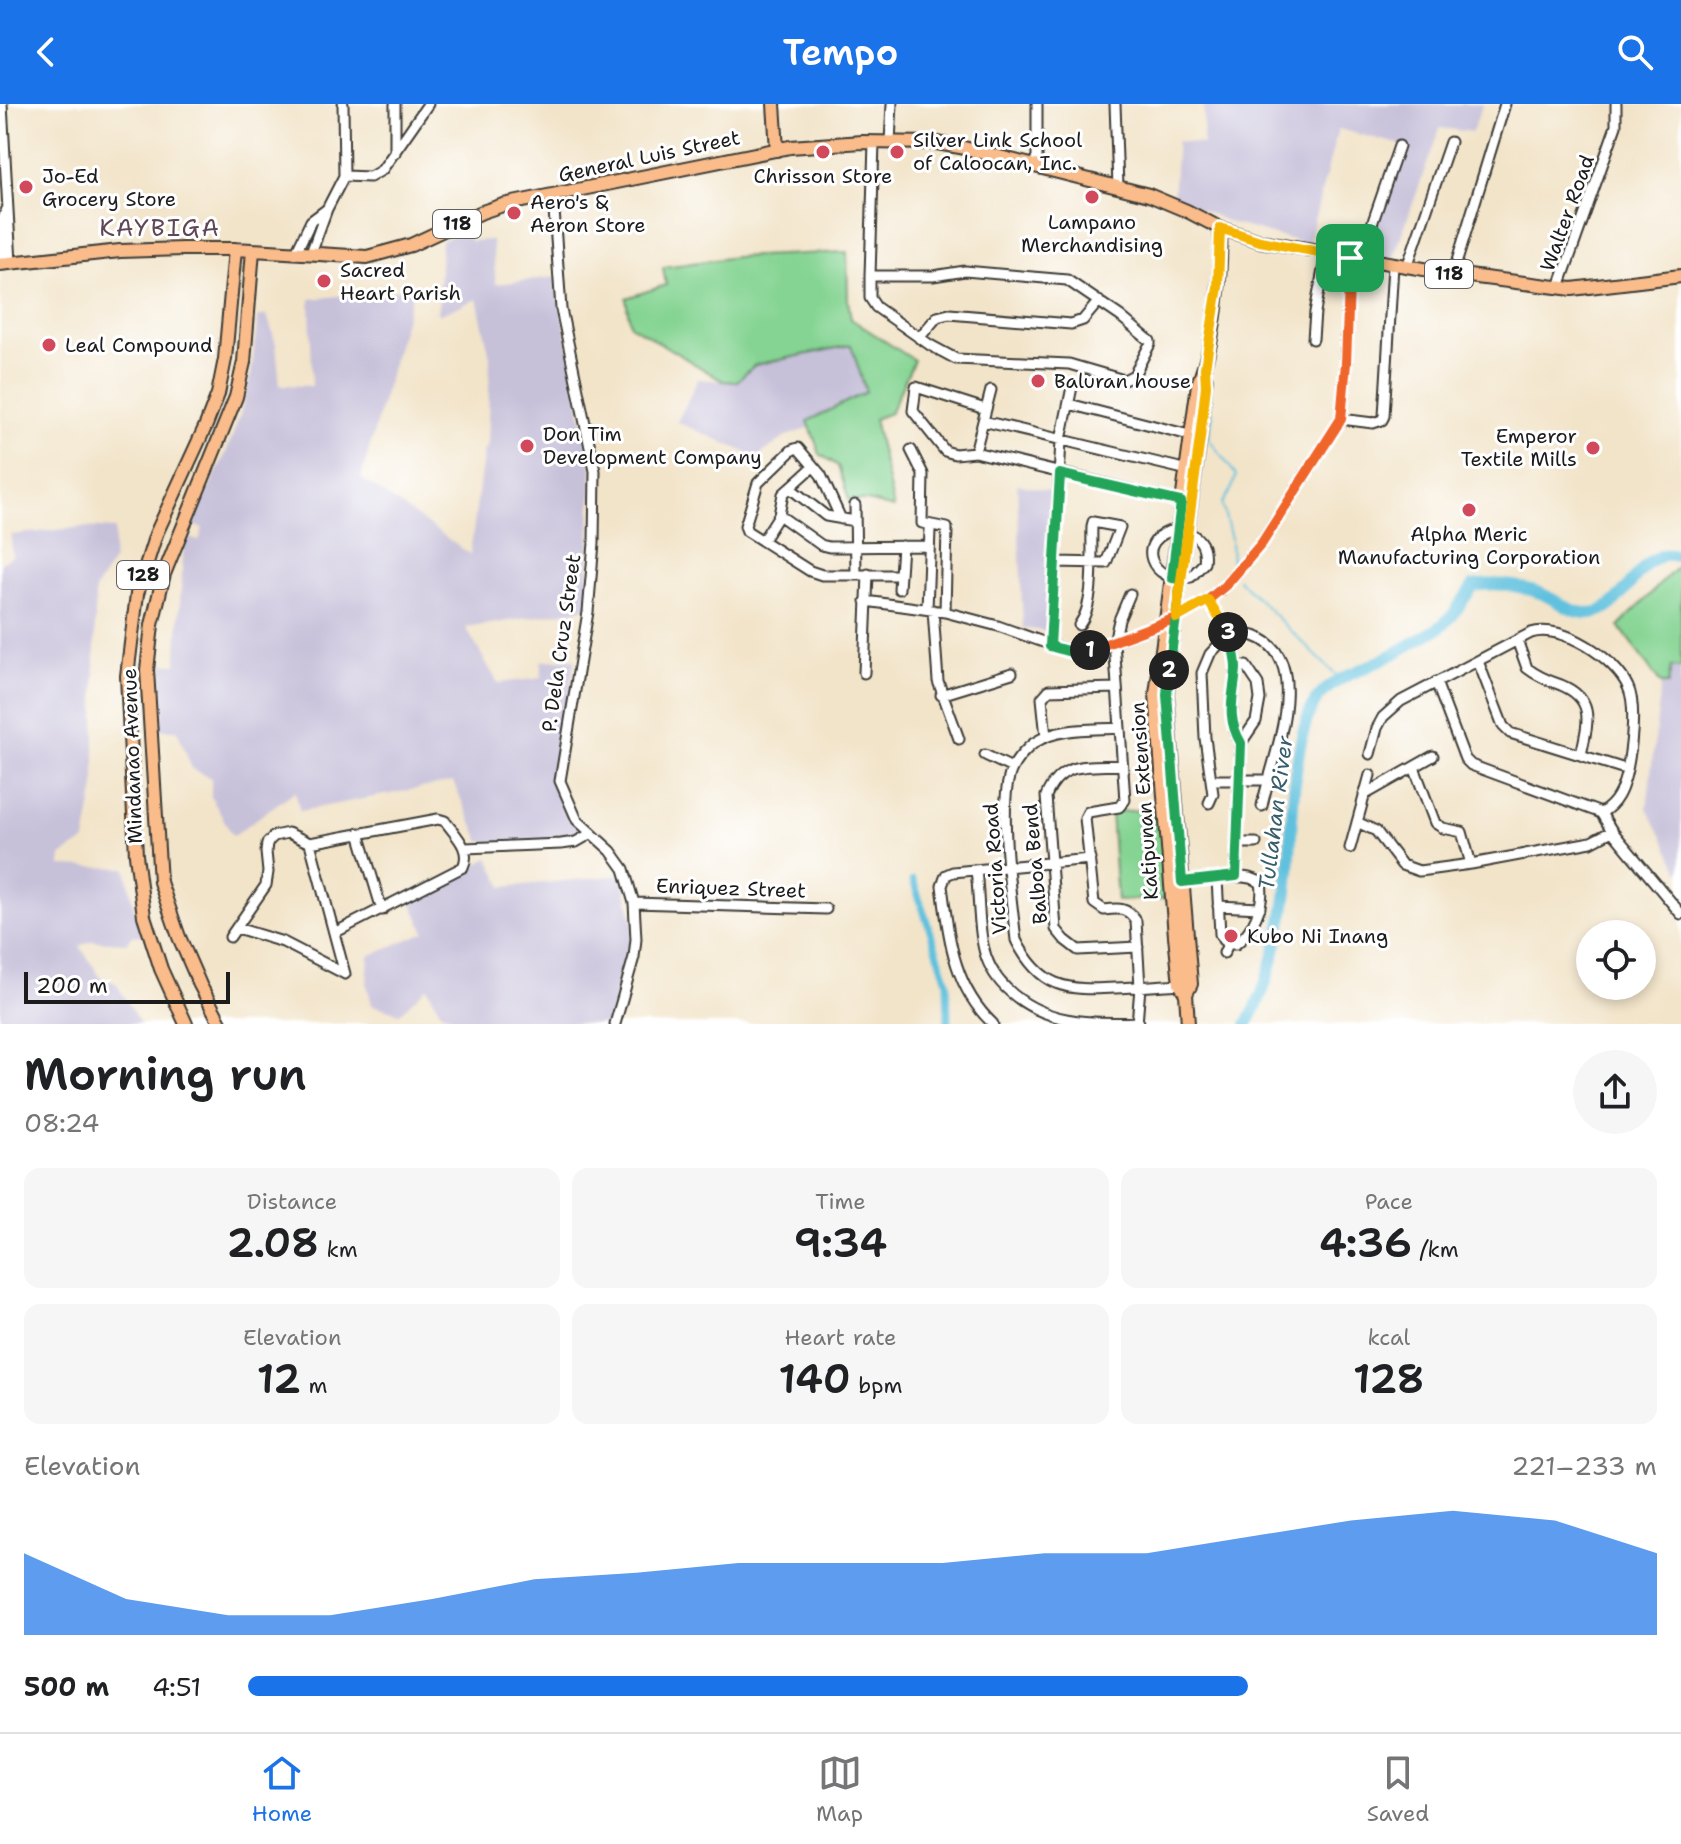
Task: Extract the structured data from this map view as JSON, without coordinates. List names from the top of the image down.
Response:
{
  "streets": {
    "main road": [
      "General Luis Street",
      "118",
      "128",
      "Mindanao Avenue",
      "Katipunan Extension"
    ],
    "street": [
      "Walter Road",
      "P. Dela Cruz Street",
      "Balboa Bend",
      "Victoria Road",
      "Enriquez Street"
    ]
  },
  "crossings": [
    ["General Luis Street", "Walter Road"],
    ["General Luis Street", "P. Dela Cruz Street"],
    ["General Luis Street", "Mindanao Avenue"],
    ["General Luis Street", "Katipunan Extension"],
    ["P. Dela Cruz Street", "Enriquez Street"],
    ["Katipunan Extension", "Victoria Road"]
  ],
  "districts": ["KAYBIGA"],
  "water": ["Tullahan River"],
  "places": [
    "Chrisson Store",
    "Silver Link School of Caloocan, Inc.",
    "Jo-Ed Grocery Store",
    "Lampano Merchandising",
    "Aero's & Aeron Store",
    "Sacred Heart Parish",
    "Leal Compound",
    "Baluran house",
    "Don Tim Development Company",
    "Emperor Textile Mills",
    "Alpha Meric Manufacturing Corporation",
    "Kubo Ni Inang"
  ],
  "scale_bar": "200 m",
  "page": {
    "header": "Tempo",
    "pins": ["3", "1", "2"],
    "scale": "200 m",
    "heading": ["Morning run", "08:24"],
    "stats": [
      ["Distance", "2.08 km"],
      ["Time", "9:34"],
      ["Pace", "4:36 /km"],
      ["Elevation", "12 m"],
      ["Heart rate", "140 bpm"],
      ["kcal", "128"]
    ],
    "chart": ["Elevation", "221–233 m"],
    "list": [
      {
        "name": "500 m",
        "note": "4:51"
      }
    ],
    "tabs": ["Home", "Map", "Saved"]
  }
}
